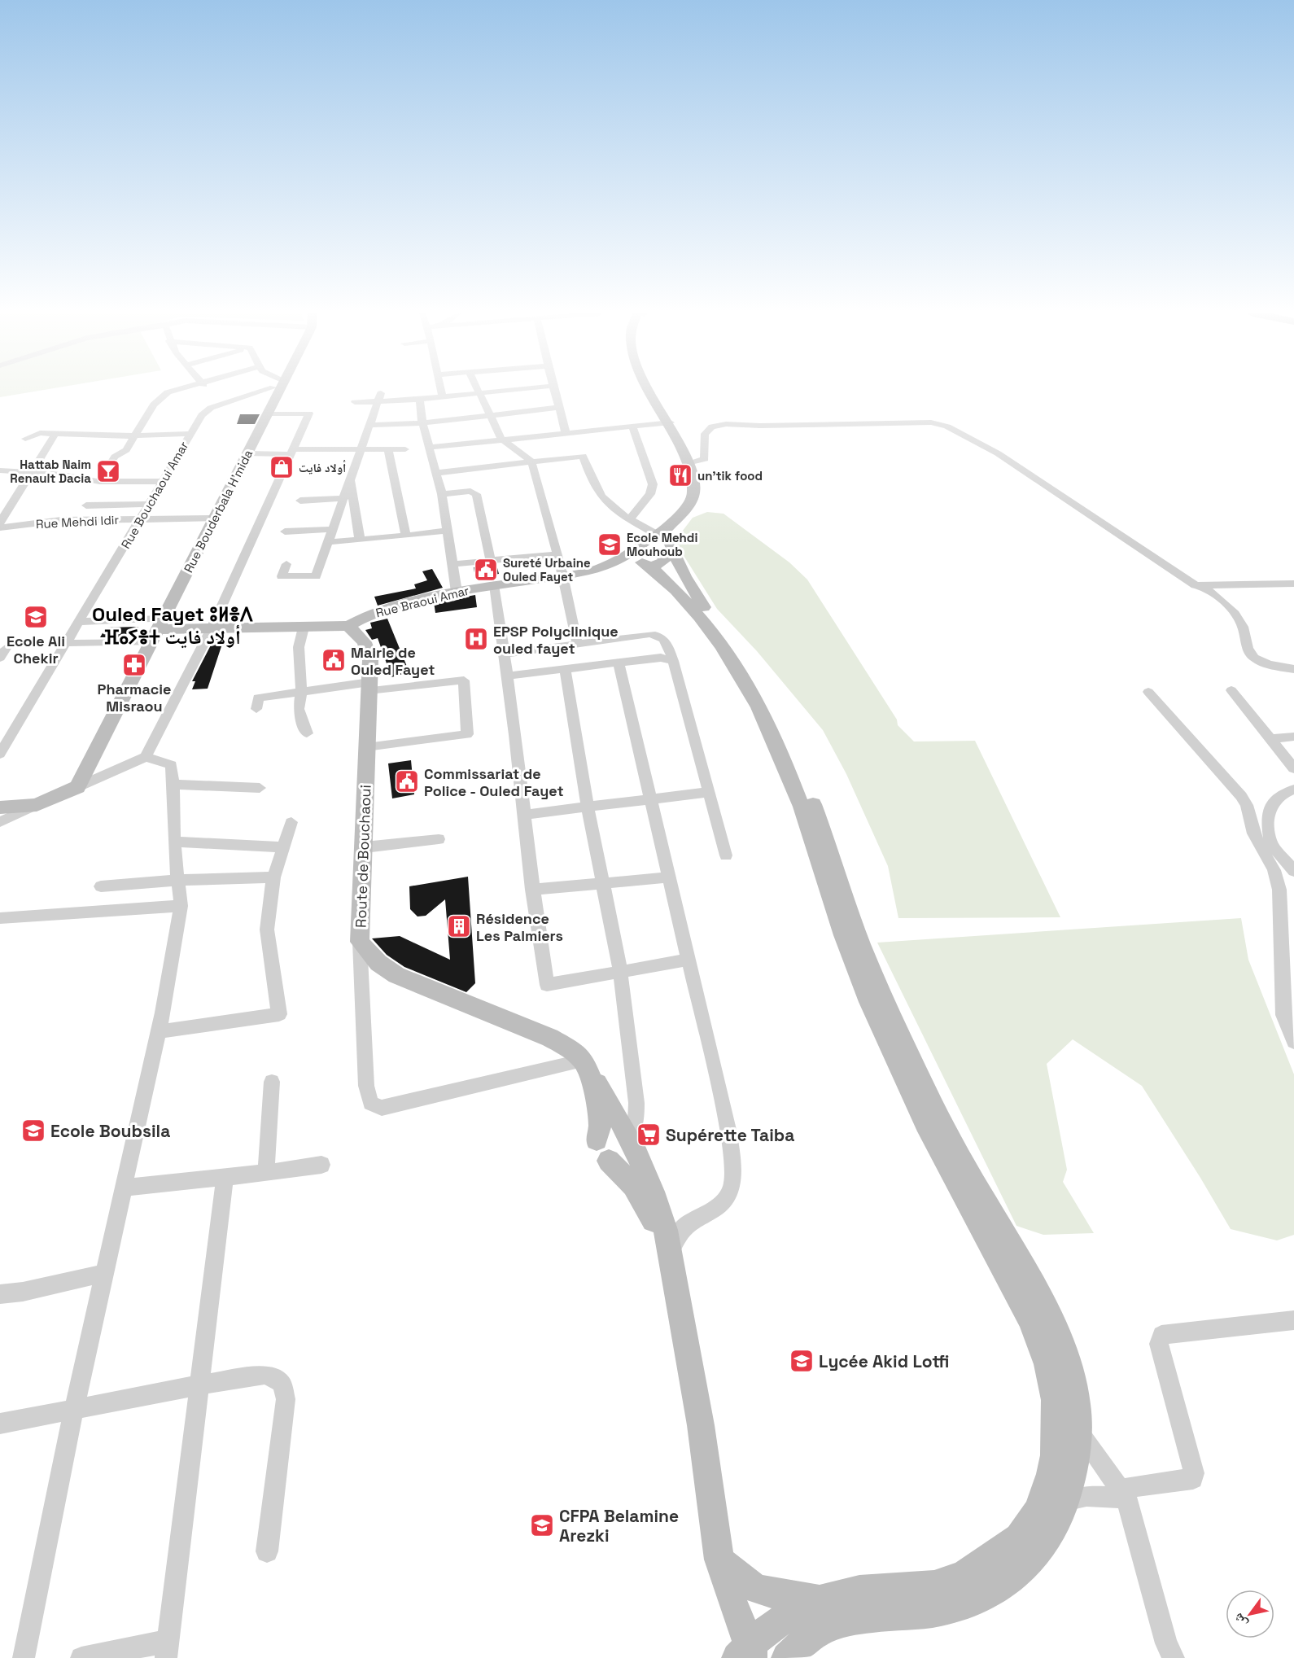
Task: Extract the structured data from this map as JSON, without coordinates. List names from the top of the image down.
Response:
{
  "streets": {
    "main road": ["Rue Bouderbala H'mida", "Rue Braoui Amar", "Route de Bouchaoui"],
    "street": ["Rue Bouchaoui Amar", "Rue Mehdi Idir"]
  },
  "crossings": [
    ["Rue Bouchaoui Amar", "Rue Mehdi Idir"],
    ["Rue Bouderbala H'mida", "Rue Mehdi Idir"],
    ["Rue Braoui Amar", "Route de Bouchaoui"]
  ],
  "districts": ["Ouled Fayet ⵓⵍⴻⴷ ⴼⴰⵢⴻⵜ أولاد فايت"],
  "places": {
    "shop": ["أولاد فايت"],
    "bar": ["Hattab Naim Renault Dacia"],
    "restaurant": ["un'tik food"],
    "school or university": [
      "Ecole Mehdi Mouhoub",
      "Ecole Ali Chekir",
      "Ecole Boubsila",
      "Lycée Akid Lotfi",
      "CFPA Belamine Arezki"
    ],
    "public building": ["Sureté Urbaine Ouled Fayet", "Mairie de Ouled Fayet", "Commissariat de Police - Ouled Fayet"],
    "hospital": ["EPSP Polyclinique ouled fayet"],
    "pharmacy": ["Pharmacie Misraou"],
    "building": ["Résidence Les Palmiers"],
    "supermarket": ["Supérette Taiba"]
  },
  "north": "bottom left"
}
